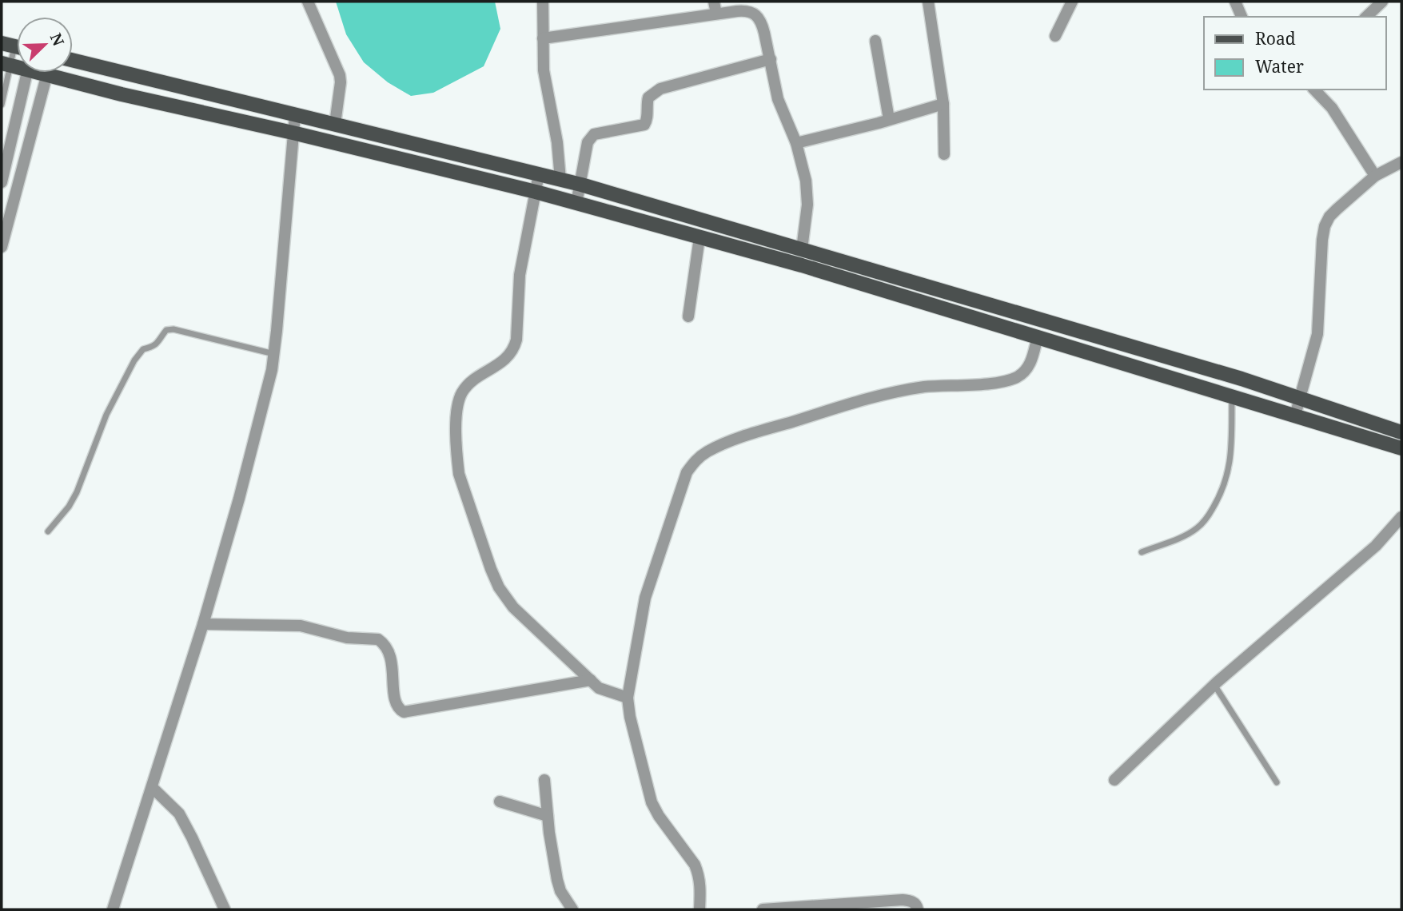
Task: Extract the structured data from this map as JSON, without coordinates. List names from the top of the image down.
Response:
{
  "legend": ["Road", "Water"],
  "north": "top right"
}
